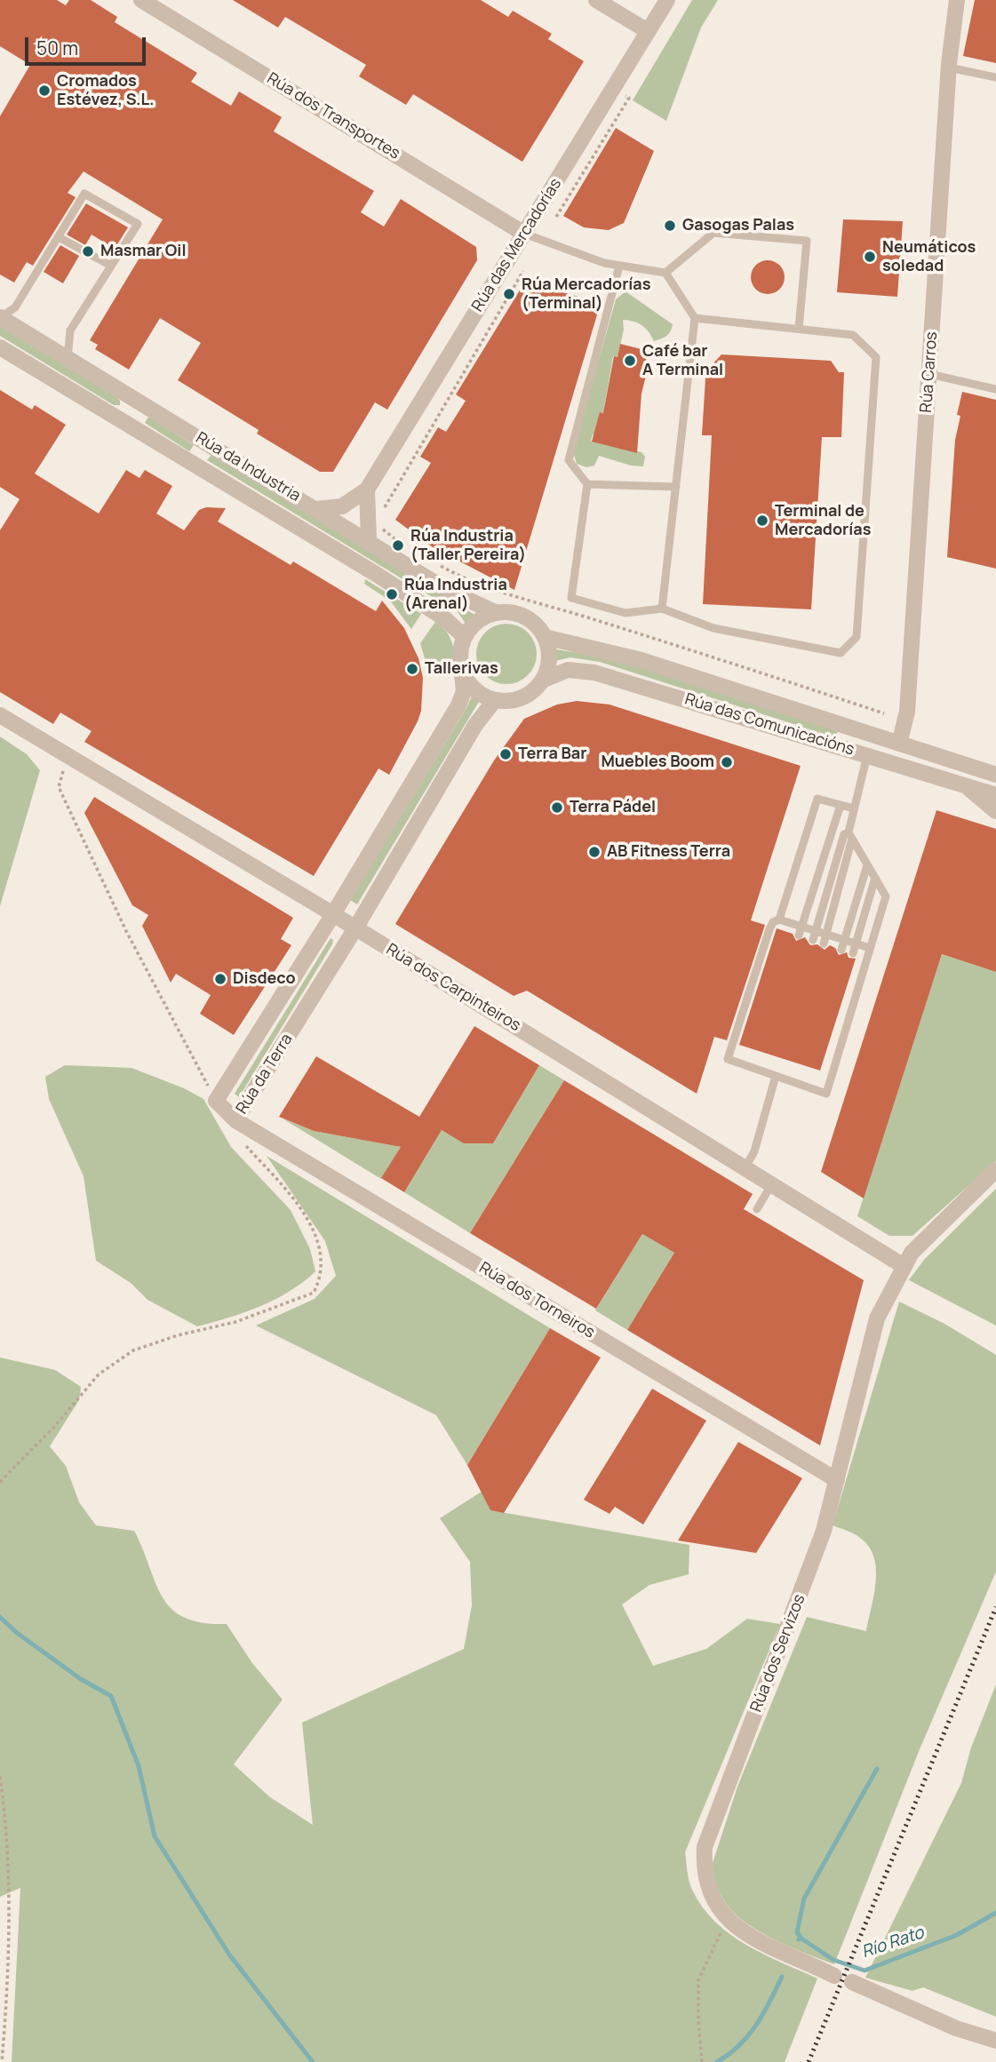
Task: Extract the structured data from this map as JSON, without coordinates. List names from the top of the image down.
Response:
{
  "streets": {
    "street": [
      "Rúa dos Transportes",
      "Rúa das Mercadorías",
      "Rúa Carros",
      "Rúa da Industria",
      "Rúa das Comunicacións",
      "Rúa dos Carpinteiros",
      "Rúa da Terra",
      "Rúa dos Torneiros",
      "Rúa dos Servizos"
    ]
  },
  "crossings": [
    ["Rúa dos Transportes", "Rúa das Mercadorías"],
    ["Rúa das Mercadorías", "Rúa da Industria"],
    ["Rúa Carros", "Rúa das Comunicacións"],
    ["Rúa da Industria", "Rúa das Comunicacións"],
    ["Rúa da Industria", "Rúa da Terra"],
    ["Rúa das Comunicacións", "Rúa da Terra"],
    ["Rúa dos Carpinteiros", "Rúa da Terra"],
    ["Rúa dos Carpinteiros", "Rúa dos Servizos"],
    ["Rúa da Terra", "Rúa dos Torneiros"],
    ["Rúa dos Torneiros", "Rúa dos Servizos"]
  ],
  "water": ["Río Rato"],
  "places": [
    "Cromados Estévez, S.L.",
    "Gasogas Palas",
    "Masmar Oil",
    "Neumáticos soledad",
    "Rúa Mercadorías (Terminal)",
    "Café bar A Terminal",
    "Terminal de Mercadorías",
    "Rúa Industria (Taller Pereira)",
    "Rúa Industria (Arenal)",
    "Tallerivas",
    "Terra Bar",
    "Muebles Boom",
    "Terra Pádel",
    "AB Fitness Terra",
    "Disdeco"
  ],
  "scale_bar": "50 m"
}
